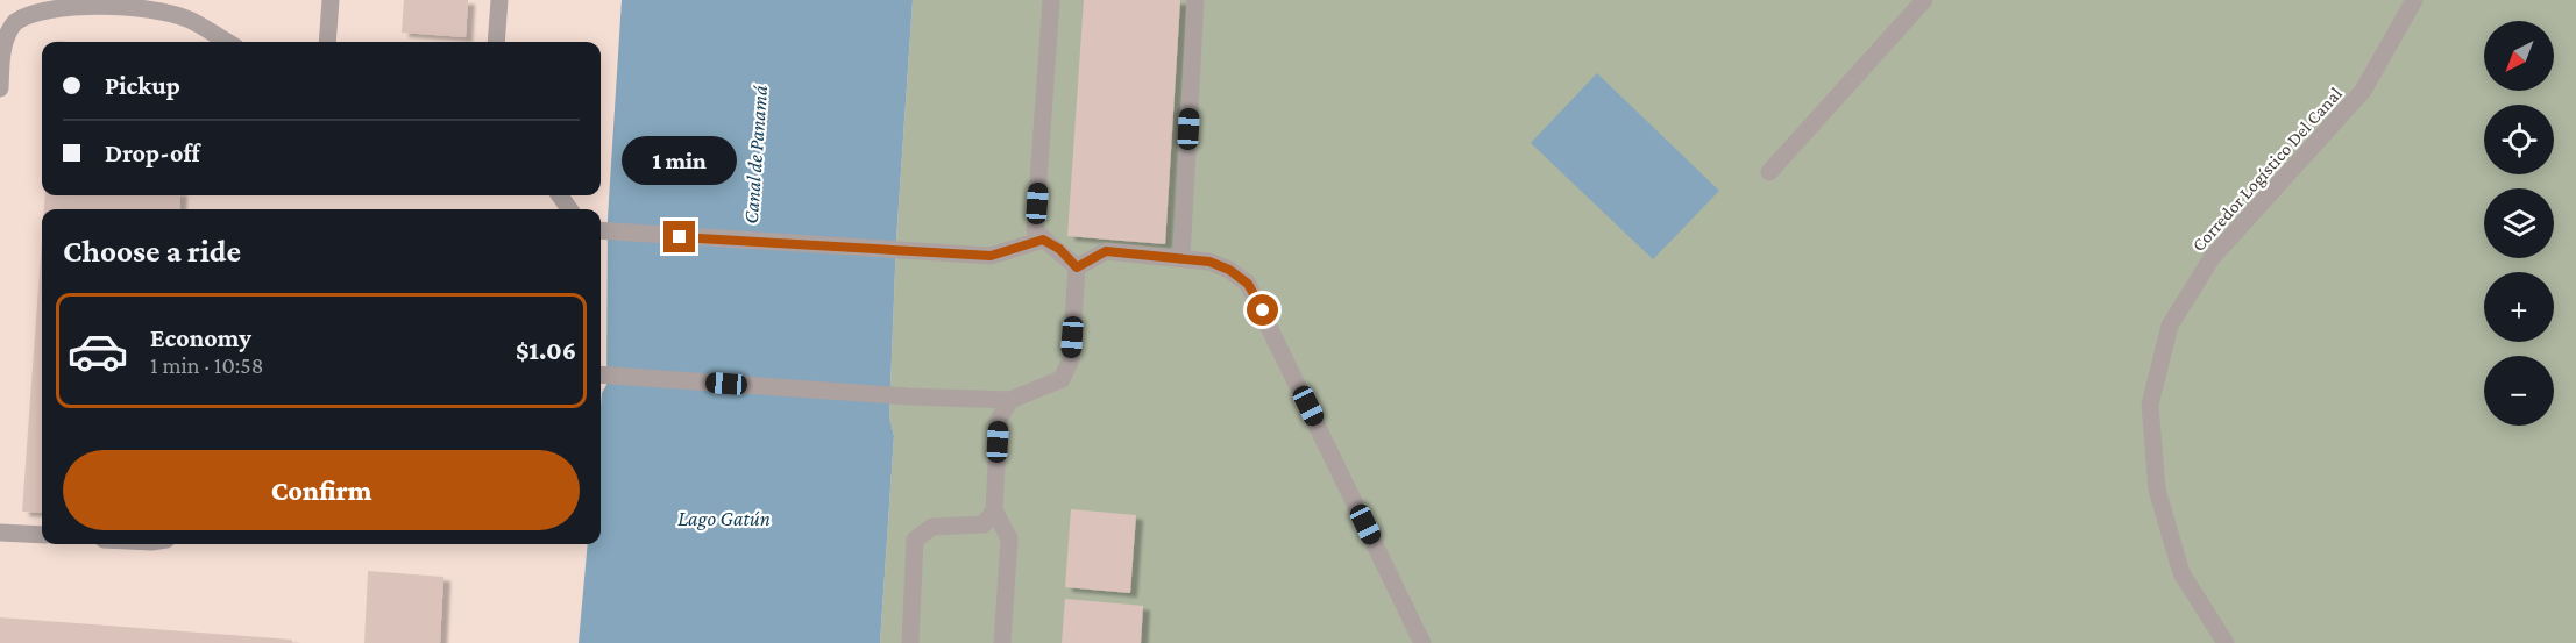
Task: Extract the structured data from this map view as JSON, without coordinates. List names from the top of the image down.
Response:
{
  "streets": {
    "lane": ["Corredor Logístico Del Canal"]
  },
  "water": ["Canal de Panamá", "Lago Gatún"],
  "north": "bottom left",
  "page": {
    "map_buttons": ["+", "−"],
    "banner": ["Pickup", "Drop-off"],
    "bubble": "1 min",
    "heading": "Choose a ride",
    "list": [
      {
        "name": "Economy",
        "note": "1 min · 10:58",
        "value": "$1.06"
      }
    ],
    "buttons": "Confirm"
  }
}
